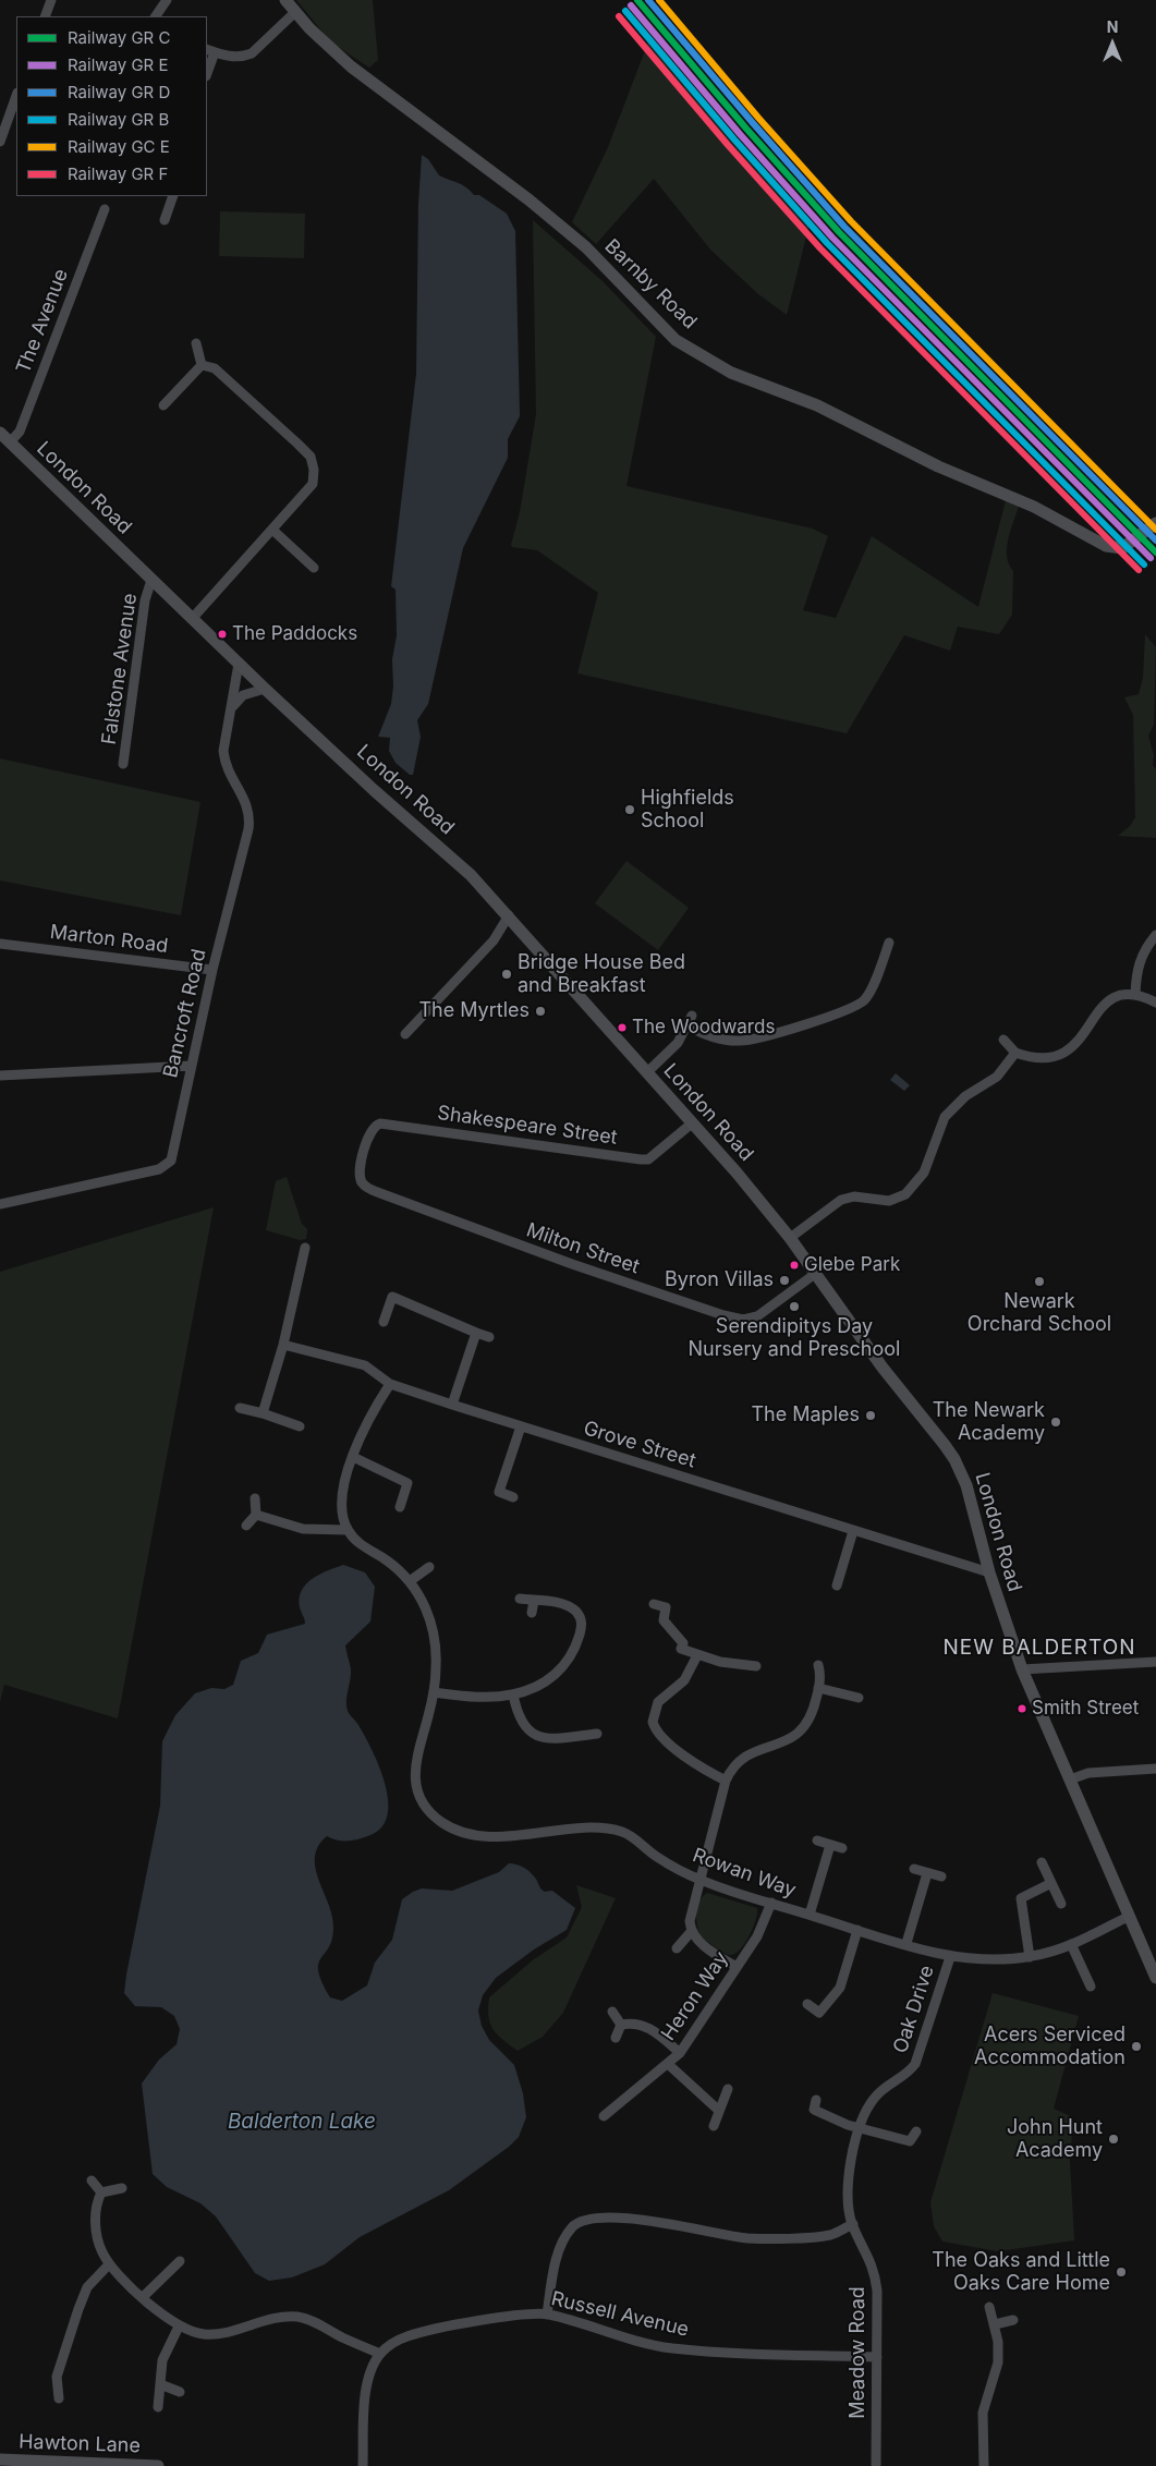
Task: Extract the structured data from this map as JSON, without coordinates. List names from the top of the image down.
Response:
{
  "streets": {
    "main road": ["Barnby Road", "London Road", "Hawton Lane"],
    "street": [
      "The Avenue",
      "Falstone Avenue",
      "Marton Road",
      "Bancroft Road",
      "Shakespeare Street",
      "Milton Street",
      "Grove Street",
      "Rowan Way",
      "Heron Way",
      "Oak Drive",
      "Russell Avenue",
      "Meadow Road"
    ]
  },
  "crossings": [
    ["The Avenue", "London Road"],
    ["London Road", "Falstone Avenue"],
    ["London Road", "Bancroft Road"],
    ["London Road", "Shakespeare Street"],
    ["London Road", "Milton Street"],
    ["London Road", "Grove Street"],
    ["London Road", "Rowan Way"],
    ["Marton Road", "Bancroft Road"],
    ["Shakespeare Street", "Milton Street"],
    ["Rowan Way", "Heron Way"],
    ["Rowan Way", "Oak Drive"],
    ["Oak Drive", "Meadow Road"],
    ["Russell Avenue", "Meadow Road"]
  ],
  "districts": ["NEW BALDERTON"],
  "water": ["Balderton Lake"],
  "places": [
    "The Paddocks",
    "Highfields School",
    "Bridge House Bed and Breakfast",
    "The Myrtles",
    "The Woodwards",
    "Glebe Park",
    "Byron Villas",
    "Newark Orchard School",
    "Serendipitys Day Nursery and Preschool",
    "The Maples",
    "The Newark Academy",
    "Smith Street",
    "Acers Serviced Accommodation",
    "John Hunt Academy",
    "The Oaks and Little Oaks Care Home"
  ],
  "legend": [
    "Railway GR C",
    "Railway GR E",
    "Railway GR D",
    "Railway GR B",
    "Railway GC E",
    "Railway GR F"
  ],
  "north": "top"
}
